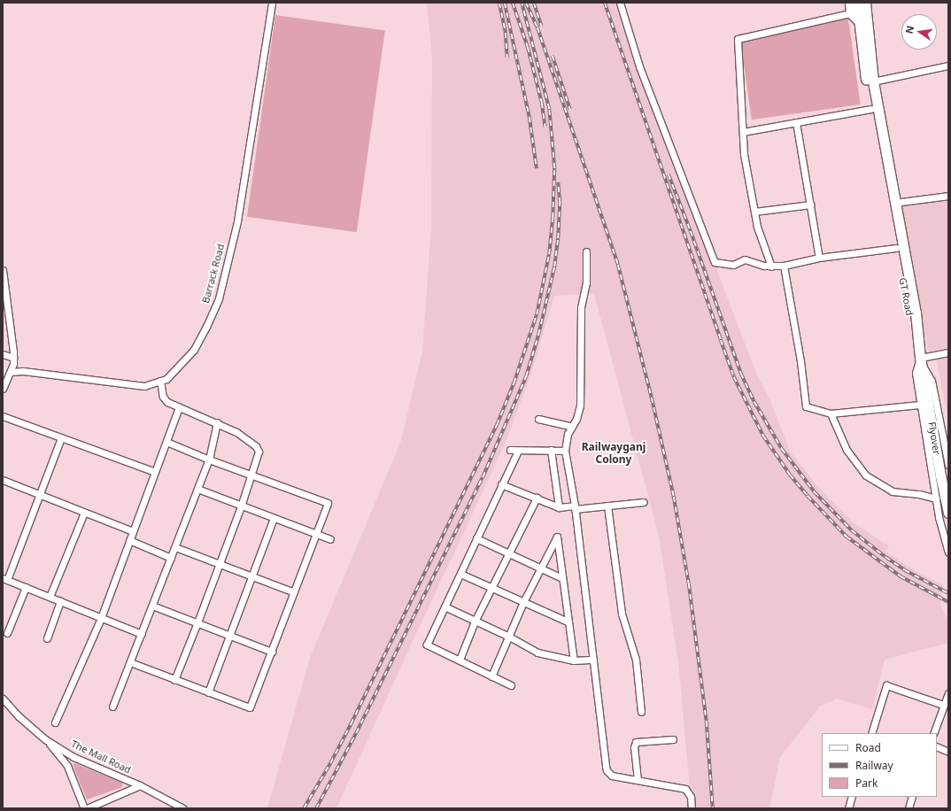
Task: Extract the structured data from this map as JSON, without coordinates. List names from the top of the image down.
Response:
{
  "streets": {
    "highway": ["GT Road", "Flyover"],
    "street": ["Barrack Road", "The Mall Road"]
  },
  "crossings": [
    ["GT Road", "Flyover"]
  ],
  "districts": ["Railwayganj Colony"],
  "legend": ["Road", "Railway", "Park"],
  "north": "left"
}
